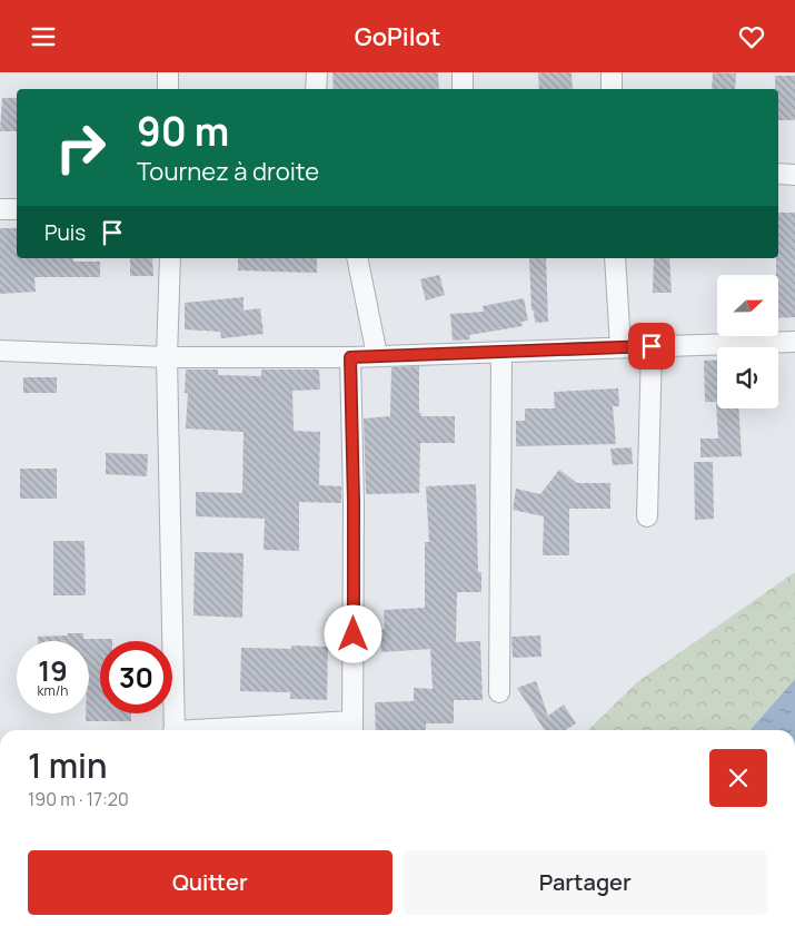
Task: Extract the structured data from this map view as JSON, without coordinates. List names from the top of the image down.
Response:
{
  "north": "right",
  "page": {
    "header": "GoPilot",
    "turn": ["90 m", "Tournez à droite"],
    "then": "Puis",
    "speed": "19 km/h",
    "limit": "30",
    "heading": ["1 min", "190 m · 17:20"],
    "buttons": ["Quitter", "Partager"]
  }
}
